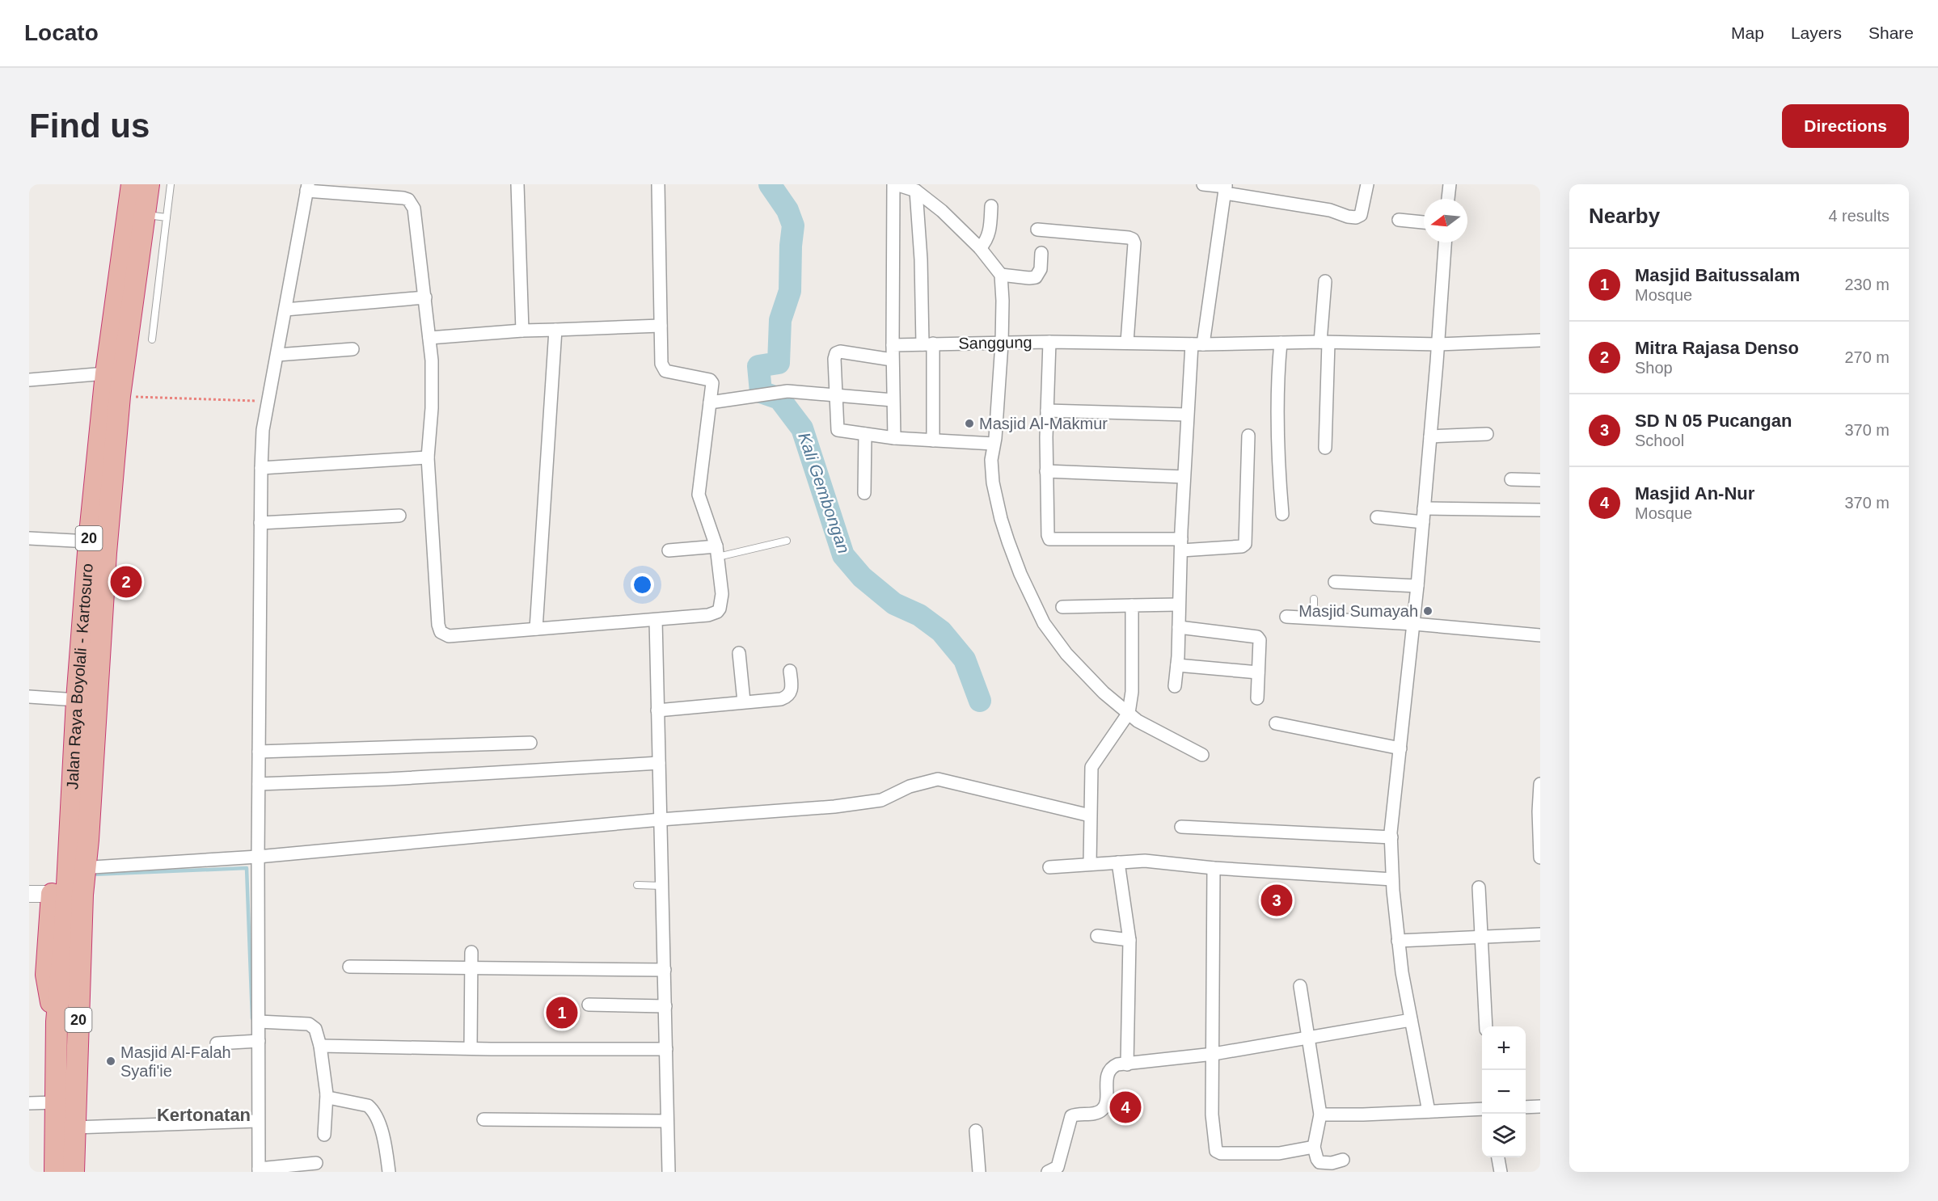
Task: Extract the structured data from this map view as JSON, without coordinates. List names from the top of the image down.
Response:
{
  "streets": {
    "highway": ["20", "Jalan Raya Boyolali - Kartosuro"],
    "street": ["Sanggung"]
  },
  "crossings": [
    ["20", "Jalan Raya Boyolali - Kartosuro"]
  ],
  "districts": ["Kertonatan"],
  "water": ["Kali Gembongan"],
  "places": ["Masjid Al-Makmur", "Masjid Sumayah", "Masjid Al-Falah Syafi'ie"],
  "north": "left",
  "page": {
    "header": "Locato",
    "nav": ["Map", "Layers", "Share"],
    "buttons": "Directions",
    "title": "Find us",
    "heading": ["Nearby", "4 results"],
    "list": [
      {
        "mark": "1",
        "name": "Masjid Baitussalam",
        "note": "Mosque",
        "value": "230 m"
      },
      {
        "mark": "2",
        "name": "Mitra Rajasa Denso",
        "note": "Shop",
        "value": "270 m"
      },
      {
        "mark": "3",
        "name": "SD N 05 Pucangan",
        "note": "School",
        "value": "370 m"
      },
      {
        "mark": "4",
        "name": "Masjid An-Nur",
        "note": "Mosque",
        "value": "370 m"
      }
    ],
    "pins": [
      "2",
      "3",
      "1",
      "4"
    ],
    "map_buttons": ["+", "−"]
  }
}
